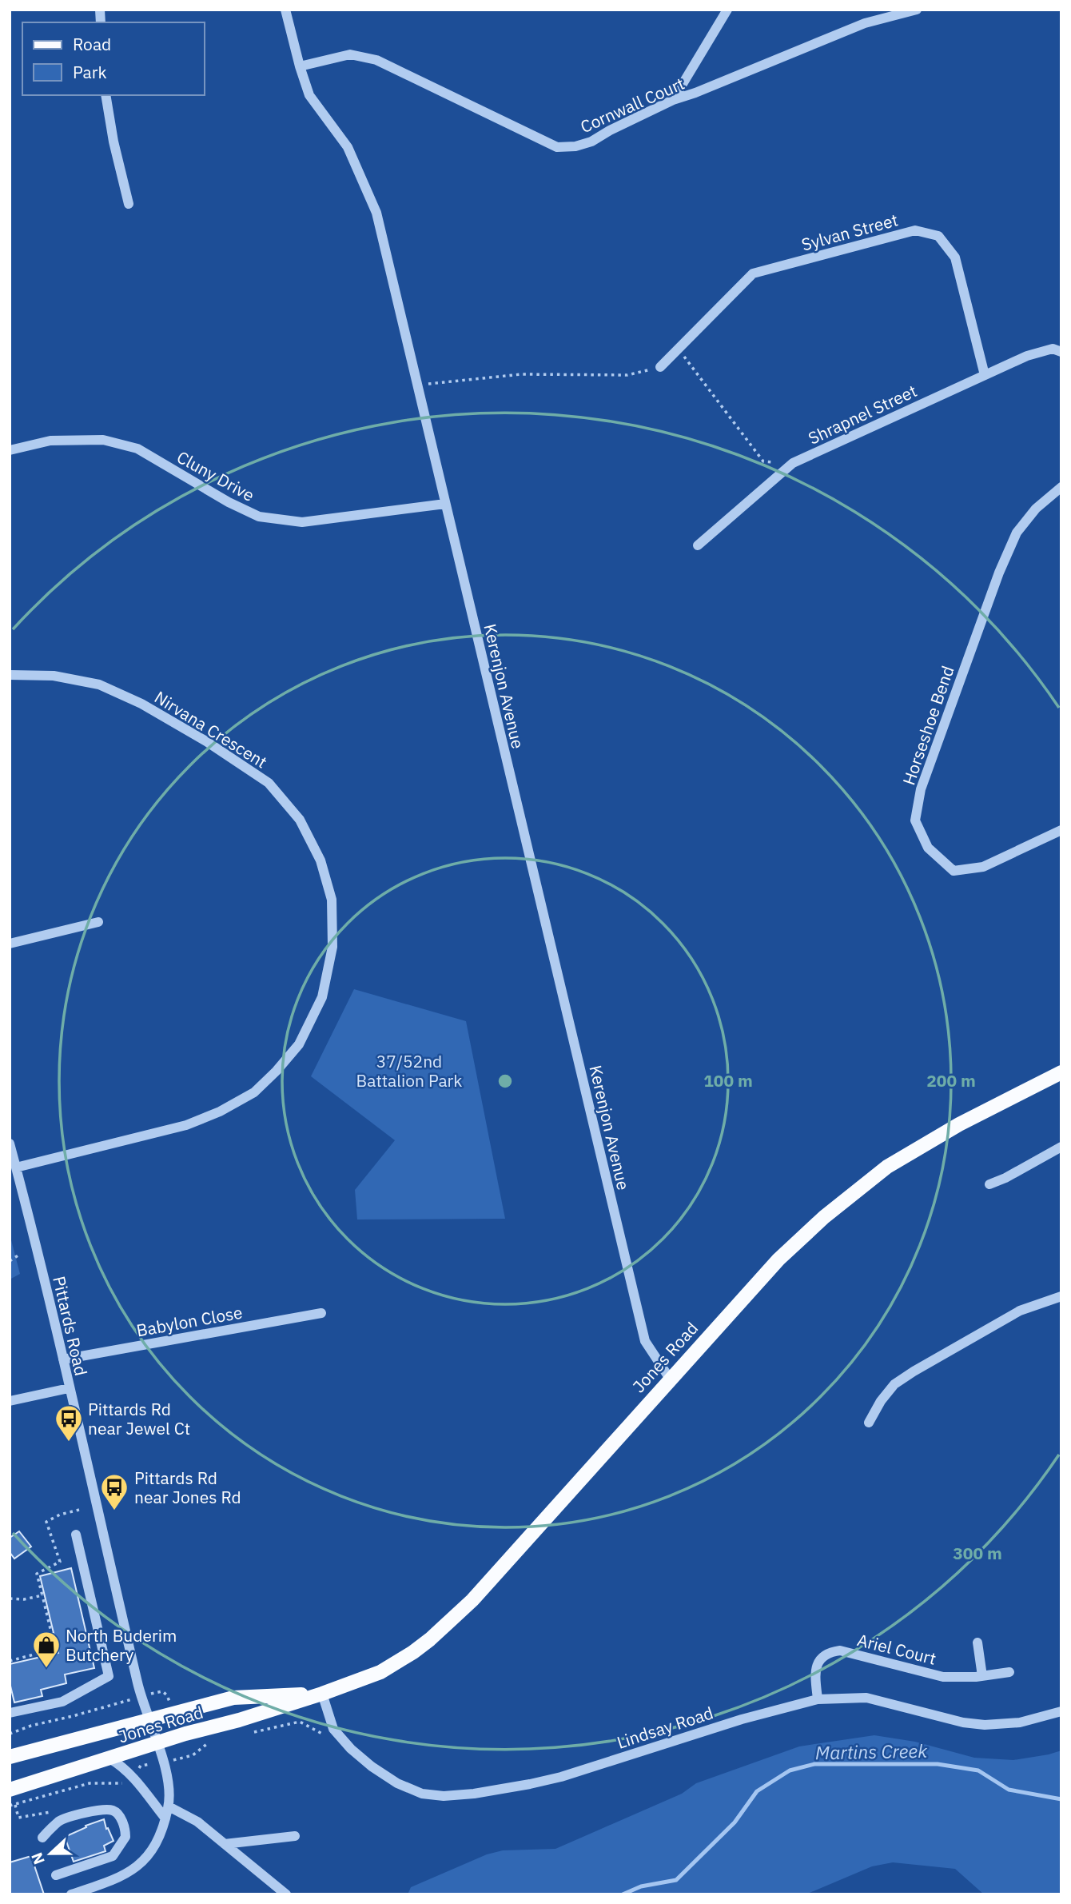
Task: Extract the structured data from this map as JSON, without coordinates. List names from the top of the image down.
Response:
{
  "streets": {
    "main road": ["Jones Road"],
    "street": [
      "Cornwall Court",
      "Sylvan Street",
      "Shrapnel Street",
      "Cluny Drive",
      "Kerenjon Avenue",
      "Horseshoe Bend",
      "Nirvana Crescent",
      "Babylon Close",
      "Pittards Road",
      "Ariel Court",
      "Lindsay Road"
    ]
  },
  "crossings": [
    ["Cornwall Court", "Kerenjon Avenue"],
    ["Sylvan Street", "Shrapnel Street"],
    ["Cluny Drive", "Kerenjon Avenue"],
    ["Kerenjon Avenue", "Jones Road"],
    ["Nirvana Crescent", "Pittards Road"],
    ["Babylon Close", "Pittards Road"],
    ["Pittards Road", "Jones Road"],
    ["Jones Road", "Lindsay Road"],
    ["Ariel Court", "Lindsay Road"]
  ],
  "water": ["Martins Creek"],
  "parks": ["37/52nd Battalion Park"],
  "places": {
    "bus stop": ["Pittards Rd near Jewel Ct", "Pittards Rd near Jones Rd"],
    "shop": ["North Buderim Butchery"]
  },
  "legend": ["Road", "Park"],
  "north": "left",
  "rings": ["100 m", "200 m", "300 m"]
}
